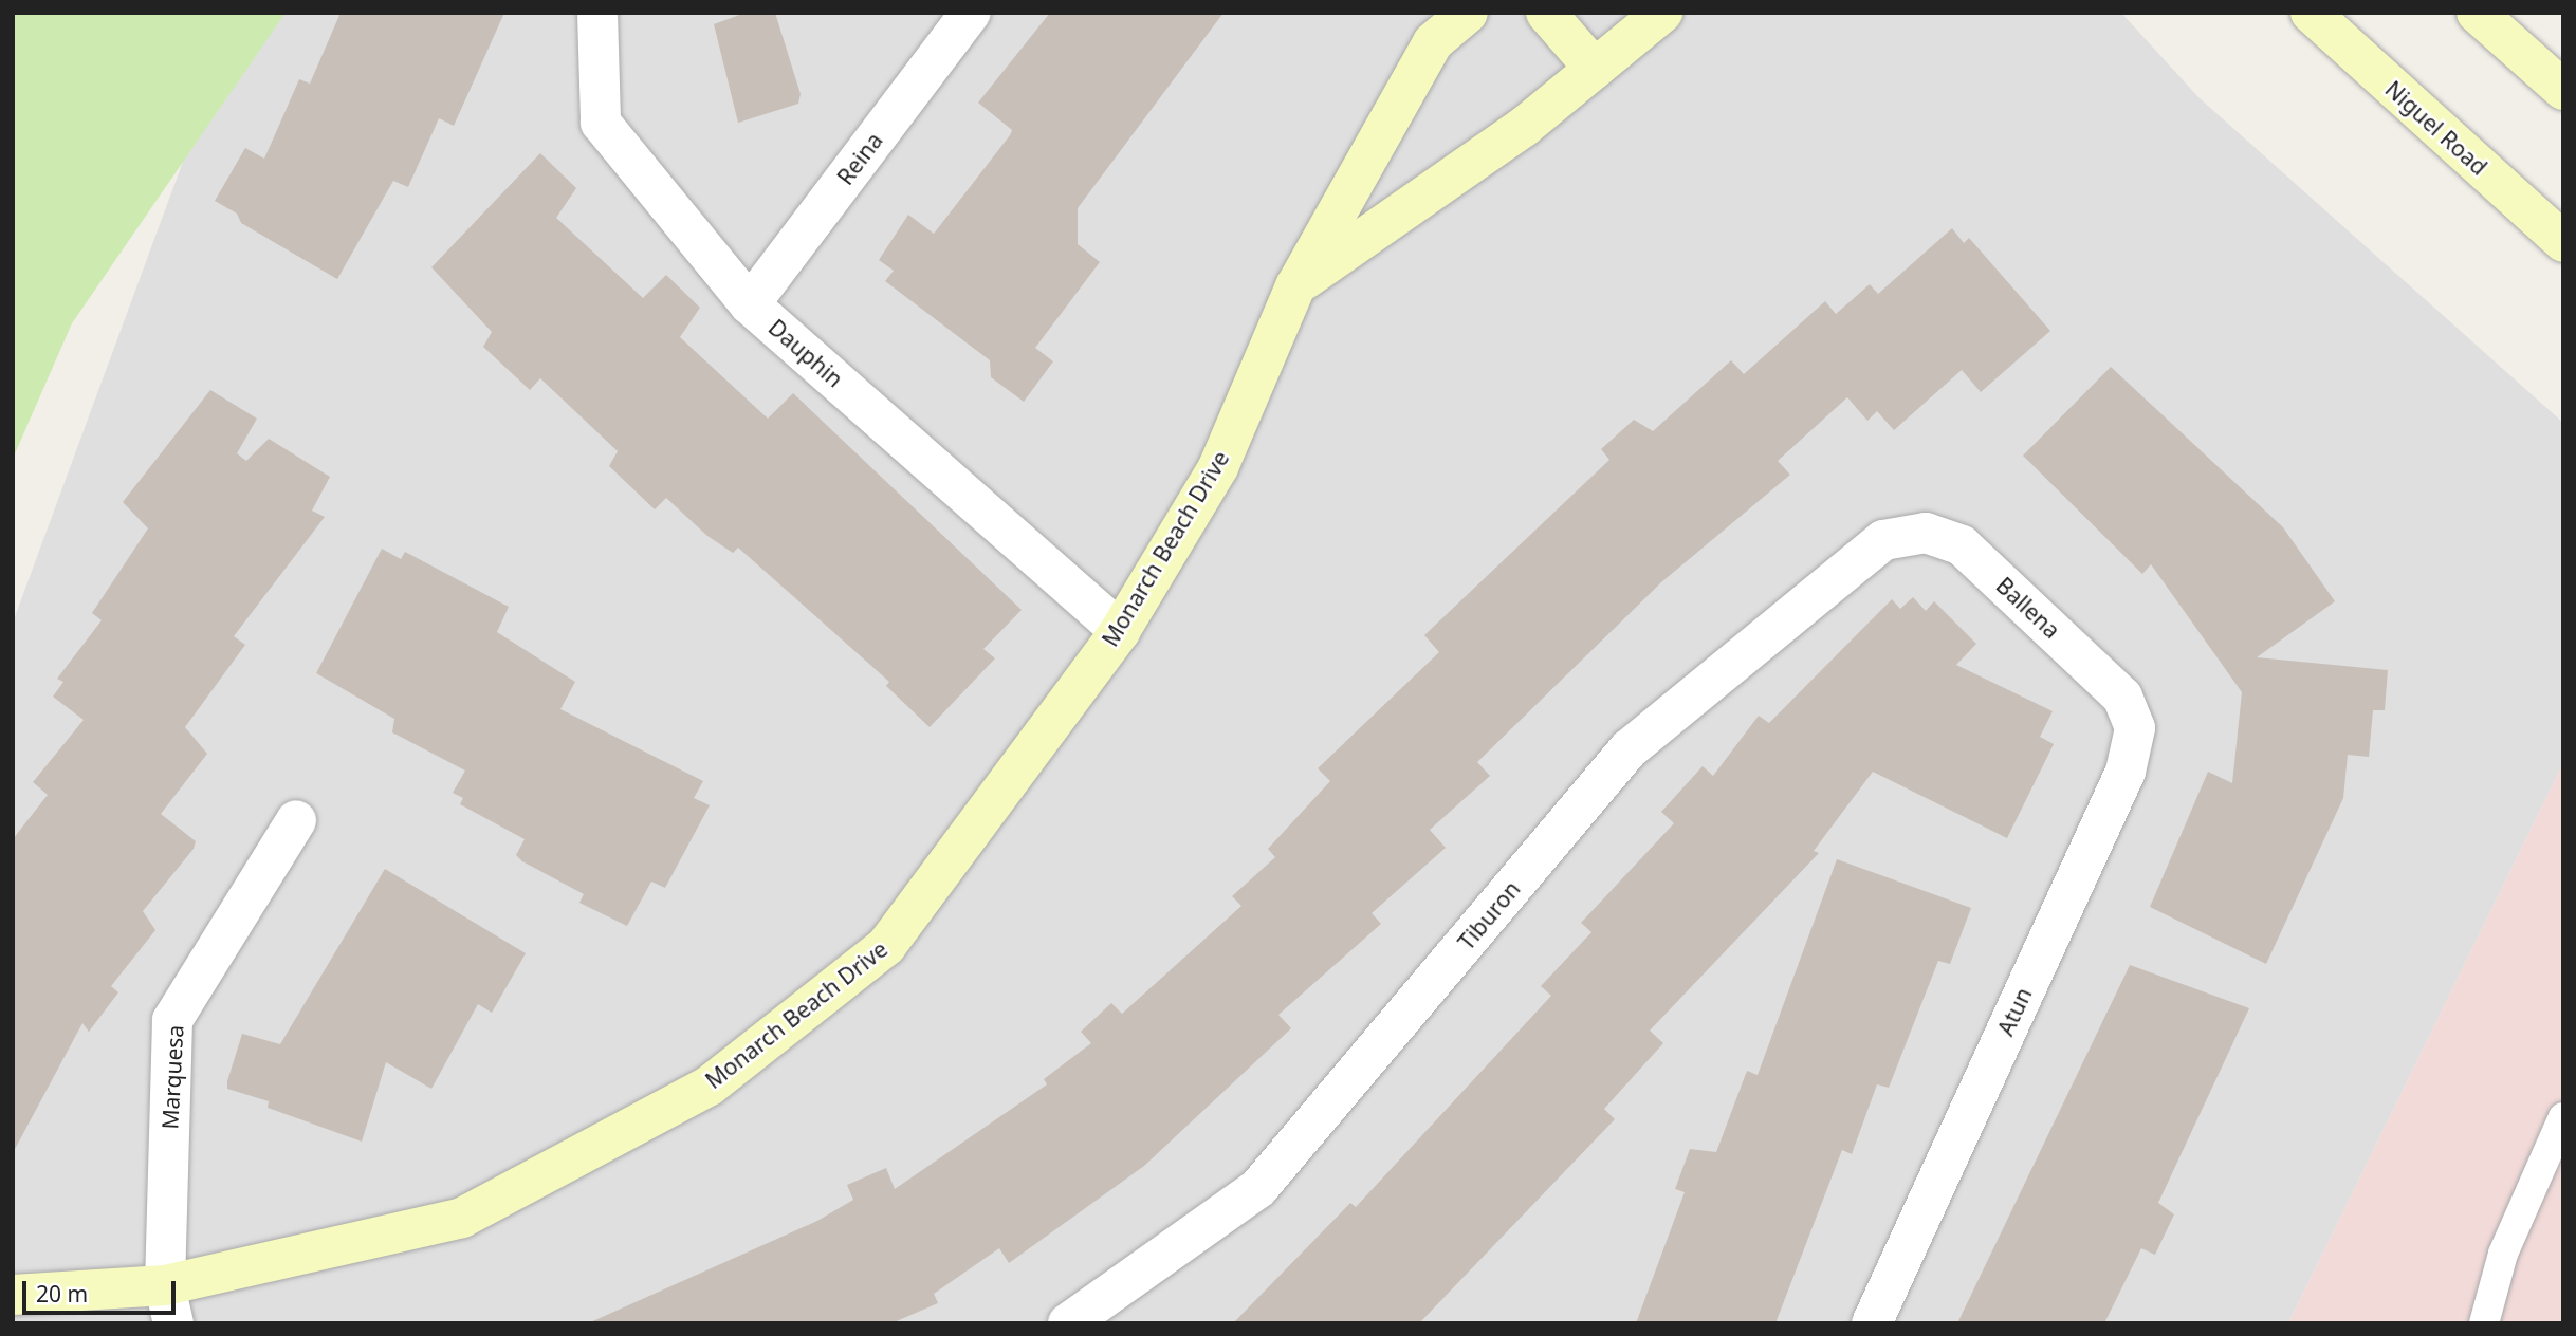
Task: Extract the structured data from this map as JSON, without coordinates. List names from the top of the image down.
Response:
{
  "streets": {
    "street": [
      "Niguel Road",
      "Reina",
      "Dauphin",
      "Monarch Beach Drive",
      "Ballena",
      "Tiburon",
      "Atun",
      "Marquesa"
    ]
  },
  "crossings": [
    ["Reina", "Dauphin"],
    ["Dauphin", "Monarch Beach Drive"],
    ["Monarch Beach Drive", "Marquesa"],
    ["Ballena", "Tiburon"],
    ["Ballena", "Atun"]
  ],
  "scale_bar": "20 m"
}
